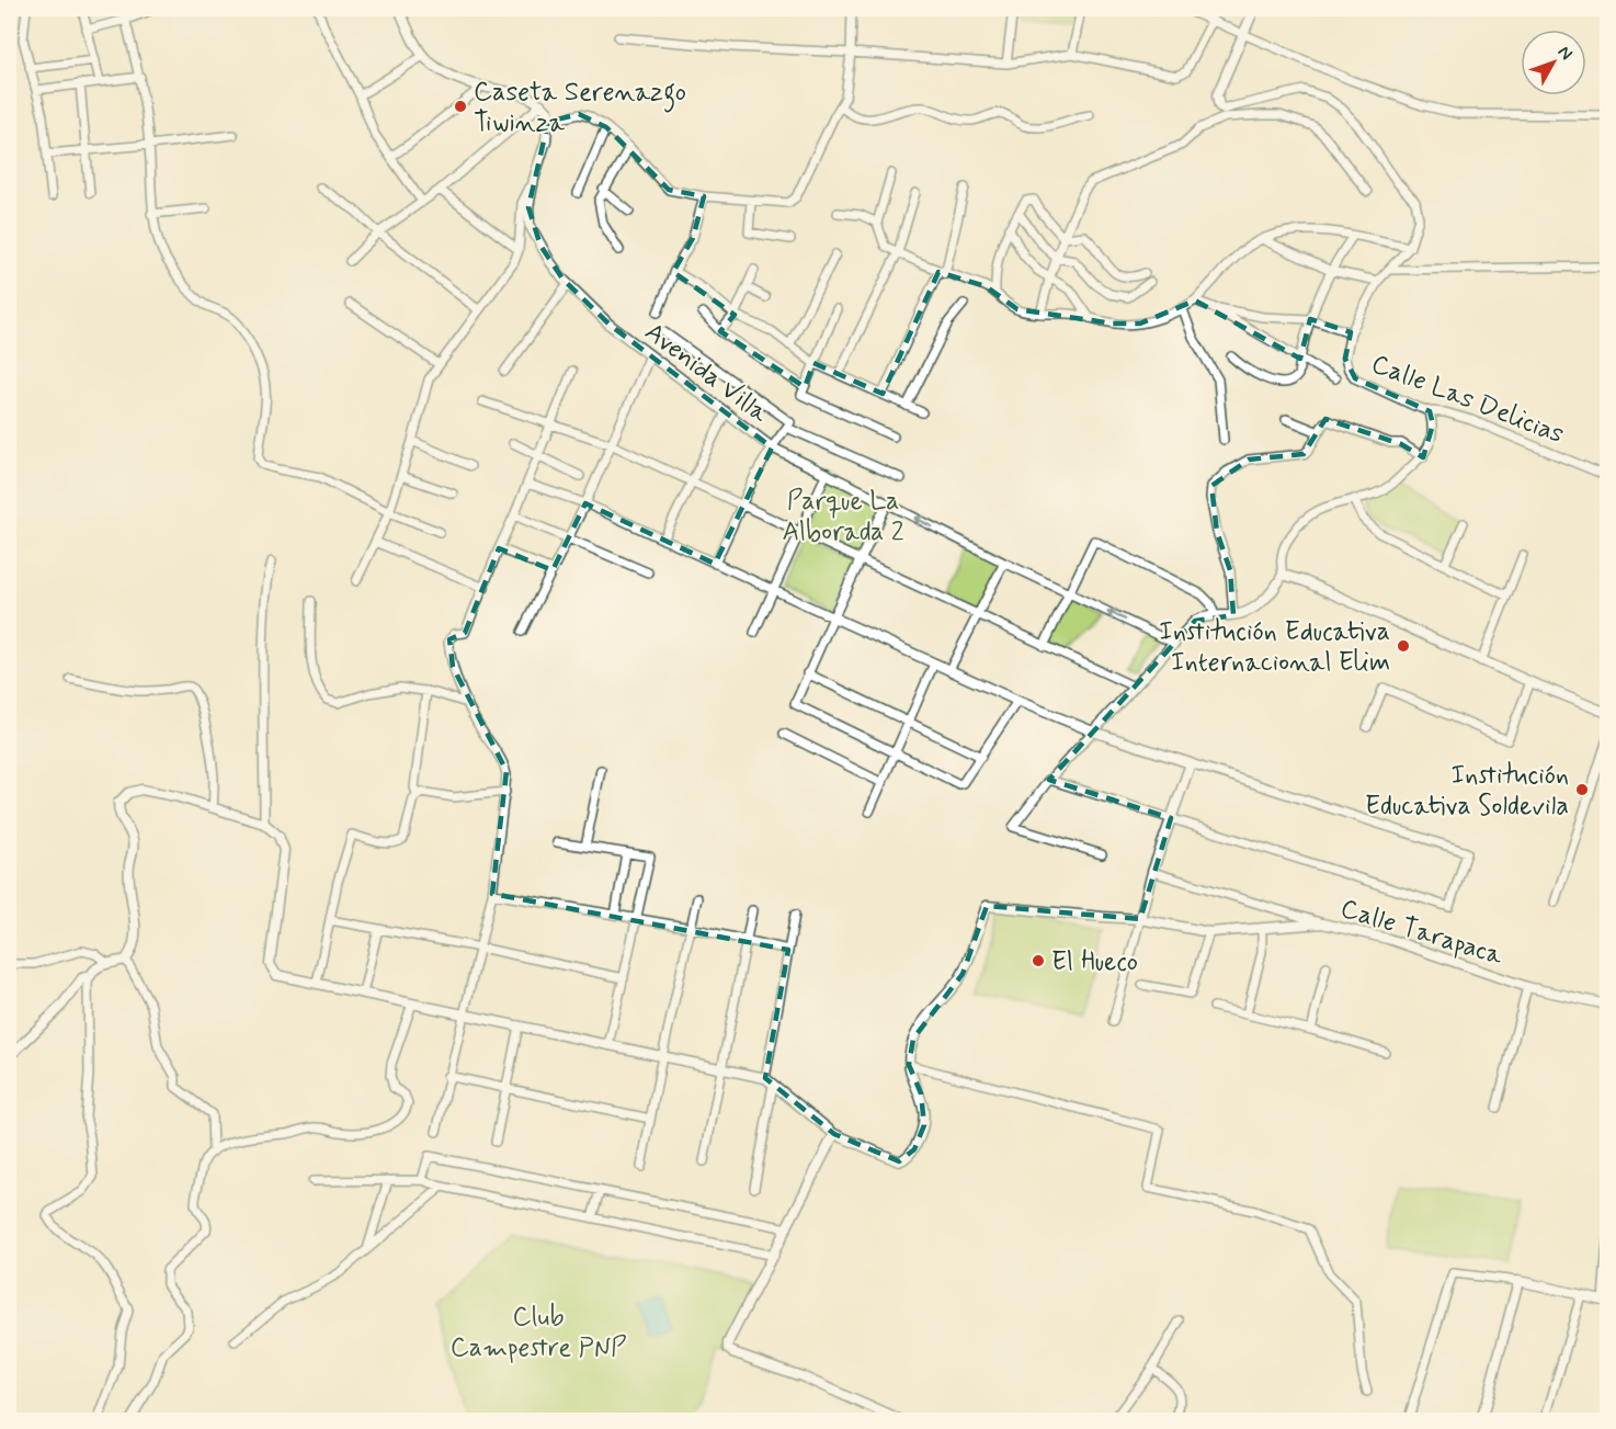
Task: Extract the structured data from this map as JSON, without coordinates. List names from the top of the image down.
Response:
{
  "streets": {
    "street": ["Avenida Villa", "Calle Las Delicias", "Calle Tarapaca"]
  },
  "parks": ["Parque La Alborada 2", "Club Campestre PNP"],
  "places": [
    "Caseta Serenazgo Tiwinza",
    "Institución Educativa Internacional Elim",
    "Institución Educativa Soldevila",
    "El Hueco"
  ],
  "north": "top right"
}
